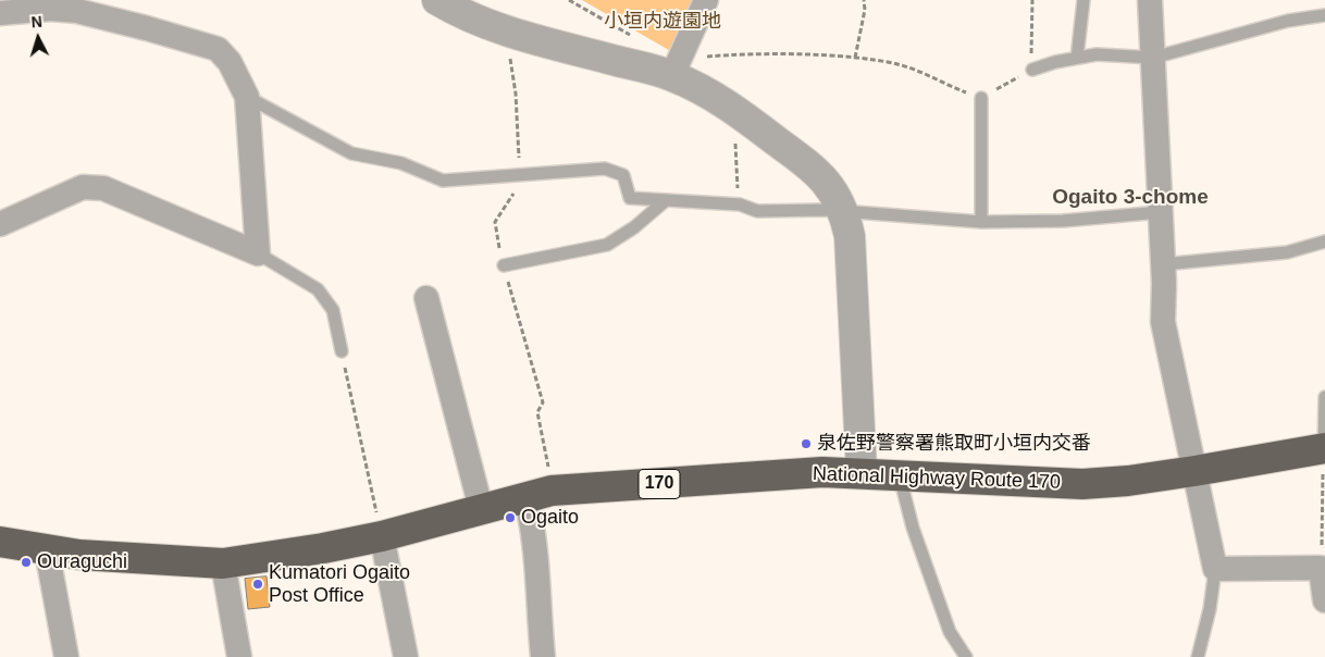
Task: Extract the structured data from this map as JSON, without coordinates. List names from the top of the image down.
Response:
{
  "streets": {
    "highway": ["National Highway Route 170", "170"]
  },
  "districts": ["Ogaito 3-chome"],
  "parks": ["小垣内遊園地"],
  "places": [
    "泉佐野警察署熊取町小垣内交番",
    "Ogaito",
    "Ouraguchi",
    "Kumatori Ogaito Post Office"
  ],
  "north": "top"
}
